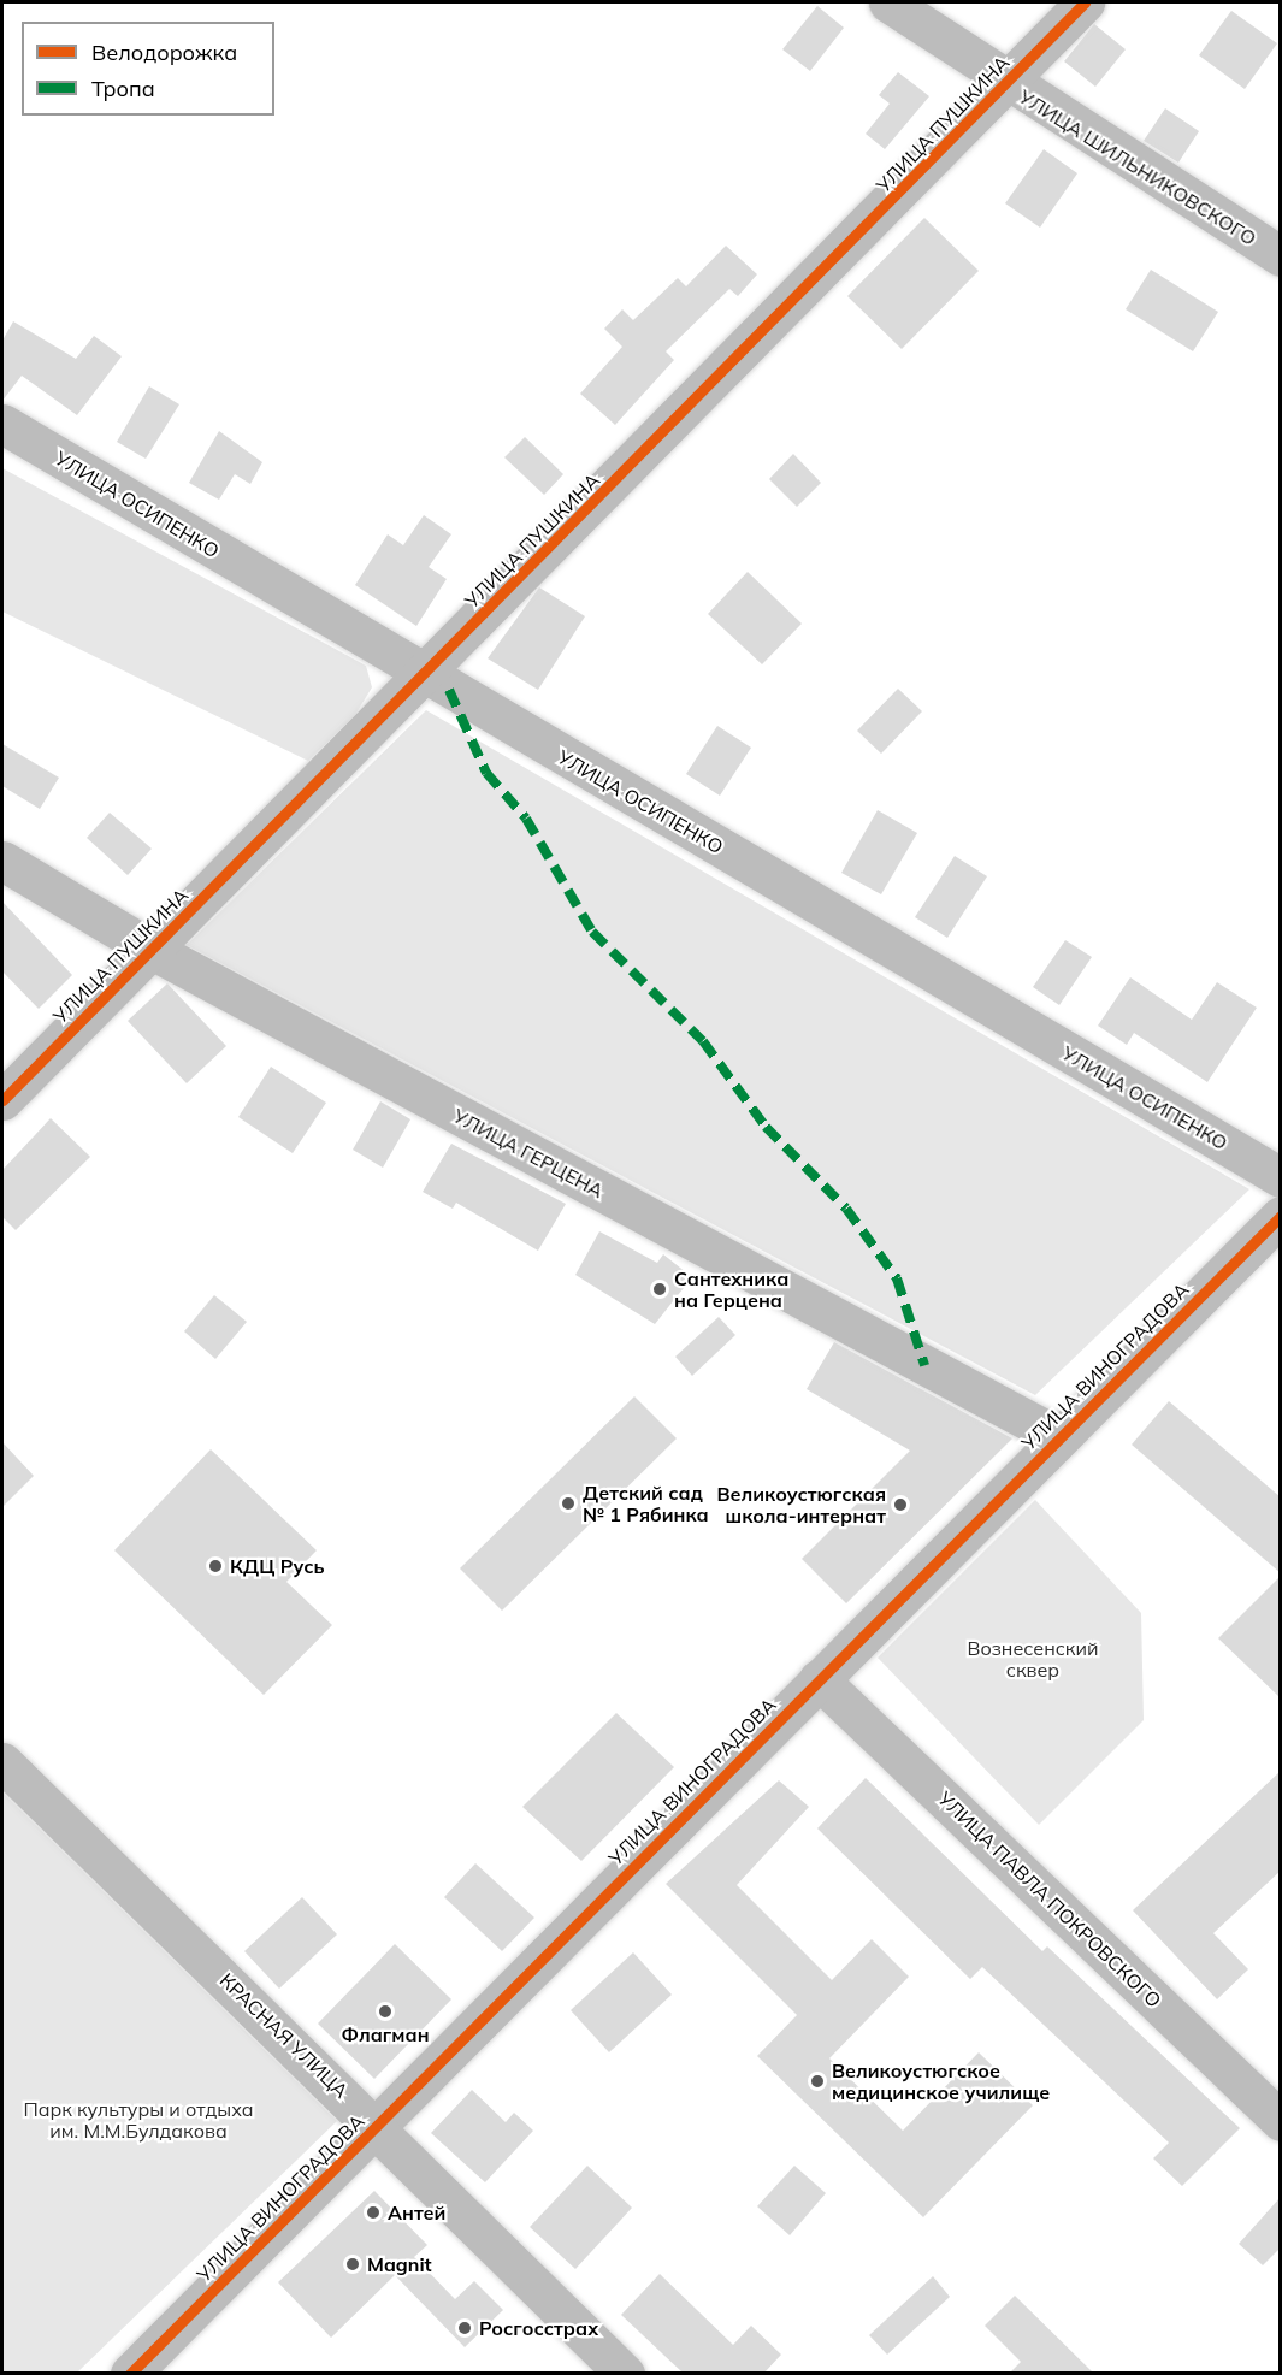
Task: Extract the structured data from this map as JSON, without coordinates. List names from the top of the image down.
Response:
{
  "streets": {
    "street": [
      "УЛИЦА ПУШКИНА",
      "УЛИЦА ШИЛЬНИКОВСКОГО",
      "УЛИЦА ОСИПЕНКО",
      "УЛИЦА ГЕРЦЕНА",
      "УЛИЦА ВИНОГРАДОВА",
      "УЛИЦА ПАВЛА ПОКРОВСКОГО",
      "КРАСНАЯ УЛИЦА"
    ]
  },
  "crossings": [
    ["УЛИЦА ПУШКИНА", "УЛИЦА ШИЛЬНИКОВСКОГО"],
    ["УЛИЦА ПУШКИНА", "УЛИЦА ОСИПЕНКО"],
    ["УЛИЦА ПУШКИНА", "УЛИЦА ГЕРЦЕНА"],
    ["УЛИЦА ГЕРЦЕНА", "УЛИЦА ВИНОГРАДОВА"],
    ["УЛИЦА ВИНОГРАДОВА", "УЛИЦА ПАВЛА ПОКРОВСКОГО"],
    ["УЛИЦА ВИНОГРАДОВА", "КРАСНАЯ УЛИЦА"]
  ],
  "parks": ["Вознесенский сквер", "Парк культуры и отдыха им. М.М.Булдакова"],
  "places": [
    "Сантехника на Герцена",
    "Детский сад № 1 Рябинка",
    "Великоустюгская школа-интернат",
    "КДЦ Русь",
    "Флагман",
    "Великоустюгское медицинское училище",
    "Антей",
    "Magnit",
    "Росгосстрах"
  ],
  "legend": ["Велодорожка", "Тропа"]
}
